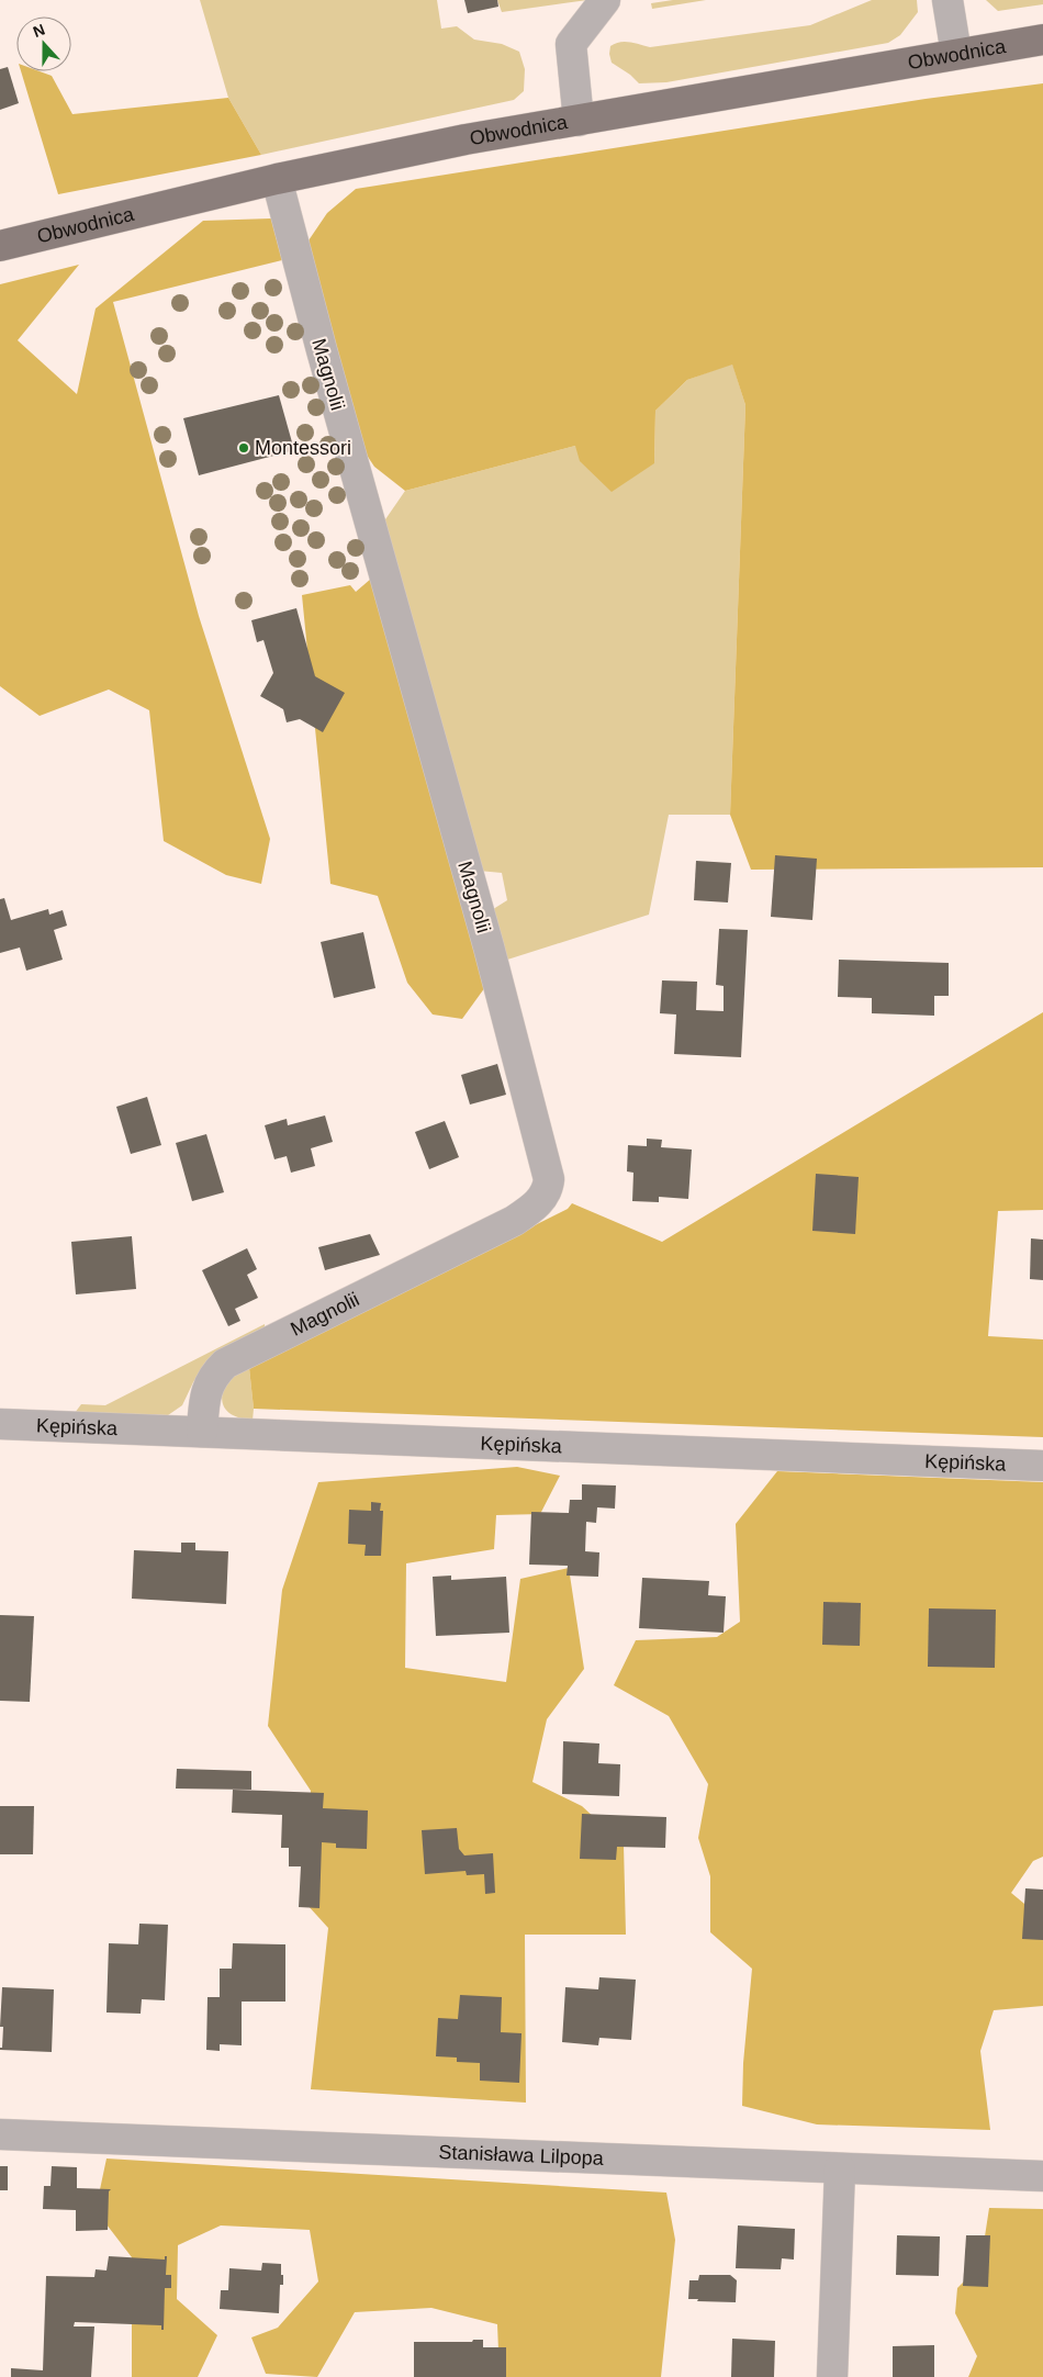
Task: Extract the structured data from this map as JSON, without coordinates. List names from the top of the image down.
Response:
{
  "streets": {
    "main road": ["Obwodnica"],
    "street": ["Magnolii", "Kępińska", "Stanisława Lilpopa"]
  },
  "crossings": [
    ["Obwodnica", "Magnolii"],
    ["Magnolii", "Kępińska"]
  ],
  "places": ["Montessori"],
  "north": "top"
}
